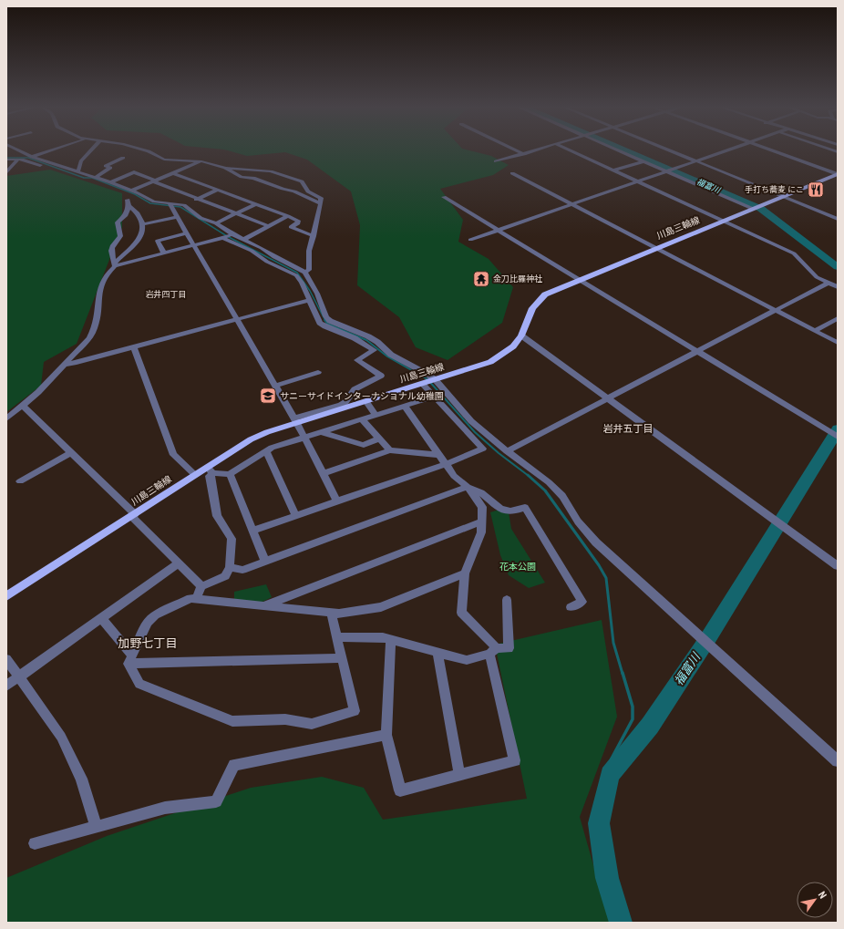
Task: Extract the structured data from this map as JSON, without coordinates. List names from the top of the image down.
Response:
{
  "streets": {
    "main road": ["川島三輪線"]
  },
  "districts": ["岩井四丁目", "岩井五丁目", "加野七丁目"],
  "water": ["福富川"],
  "parks": ["花本公園"],
  "places": {
    "restaurant": ["手打ち蕎麦 にこ"],
    "temple": ["金刀比羅神社"],
    "school or university": ["サニーサイドインターナショナル幼稚園"]
  },
  "north": "top right"
}
